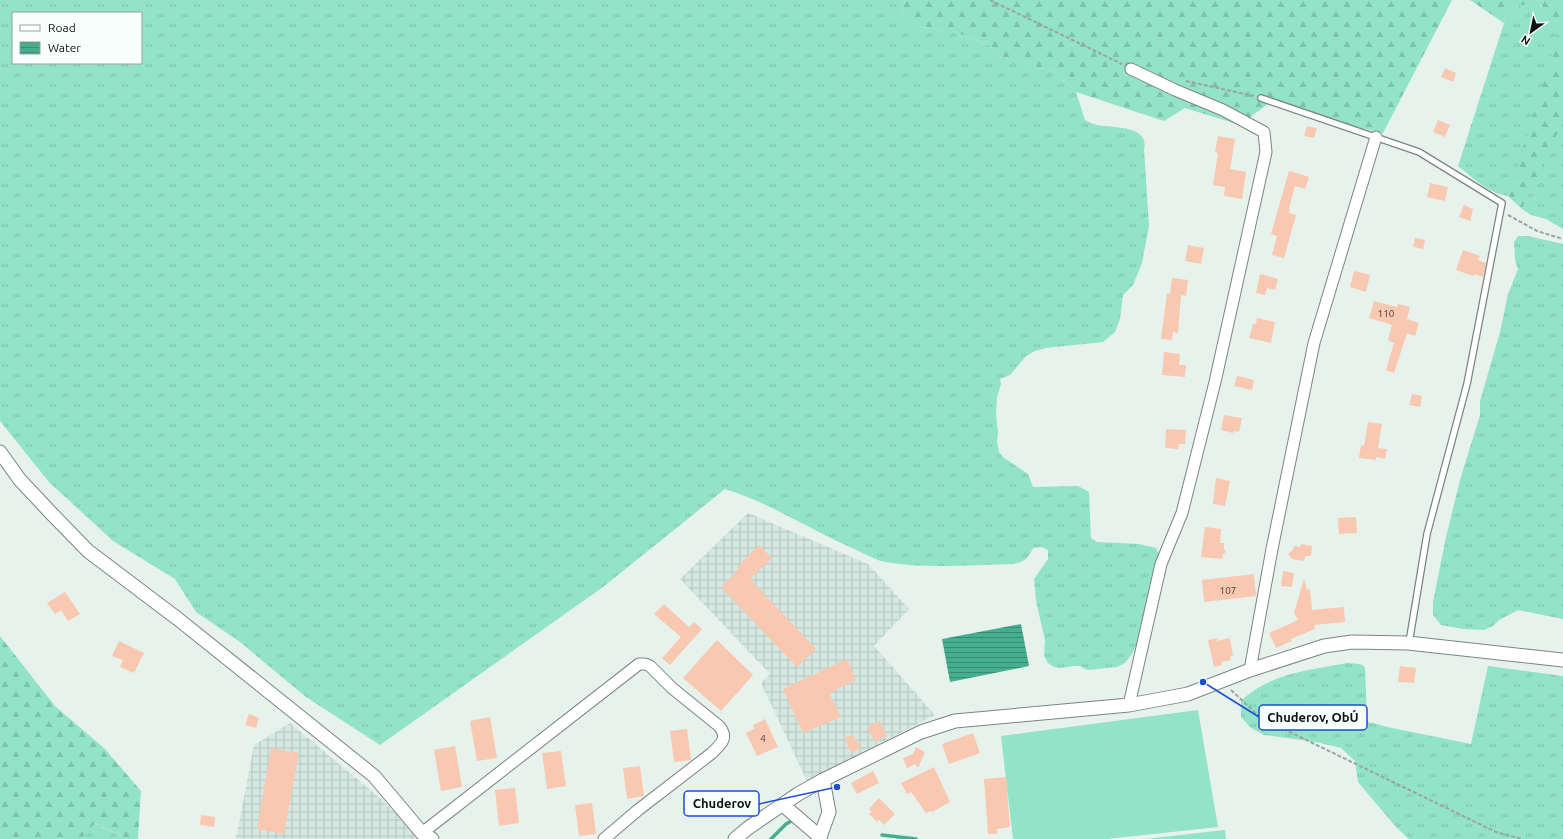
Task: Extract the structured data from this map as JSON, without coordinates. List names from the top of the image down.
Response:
{
  "places": ["Chuderov, ObÚ", "Chuderov"],
  "house_numbers": ["110", "107", "4"],
  "legend": ["Road", "Water"],
  "north": "bottom left"
}
